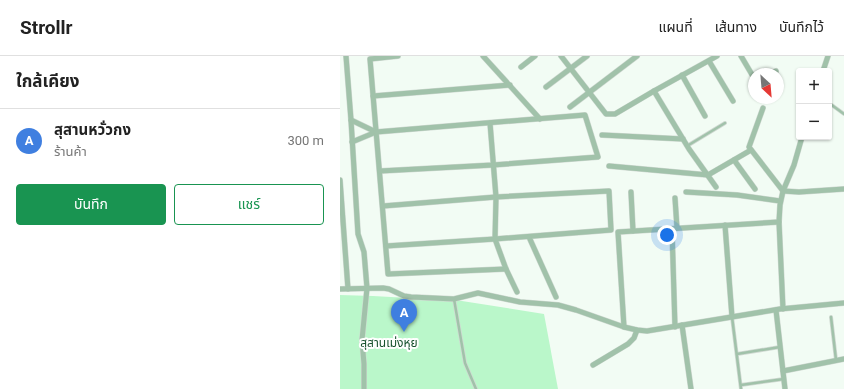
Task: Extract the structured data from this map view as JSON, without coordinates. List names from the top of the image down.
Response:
{
  "parks": ["สุสานเม่งหุย"],
  "north": "bottom right",
  "page": {
    "header": "Strollr",
    "nav": ["แผนที่", "เส้นทาง", "บันทึกไว้"],
    "heading": "ใกล้เคียง",
    "map_buttons": ["+", "−"],
    "list": [
      {
        "mark": "A",
        "name": "สุสานหวั่วกง",
        "note": "ร้านค้า",
        "value": "300 m"
      }
    ],
    "buttons": ["บันทึก", "แชร์"],
    "pins": "A"
  }
}
